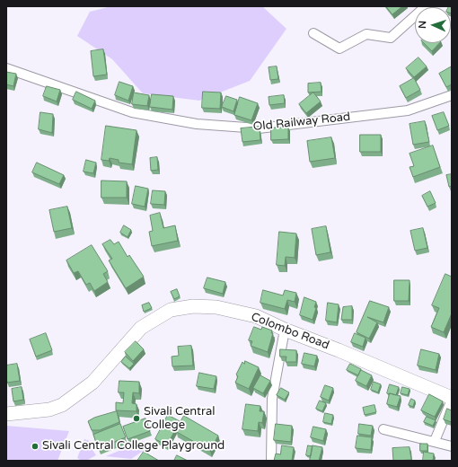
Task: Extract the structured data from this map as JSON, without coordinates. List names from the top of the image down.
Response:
{
  "streets": {
    "highway": ["Colombo Road"],
    "street": ["Old Railway Road"]
  },
  "places": ["Sivali Central College", "Sivali Central College Playground"],
  "north": "left"
}
